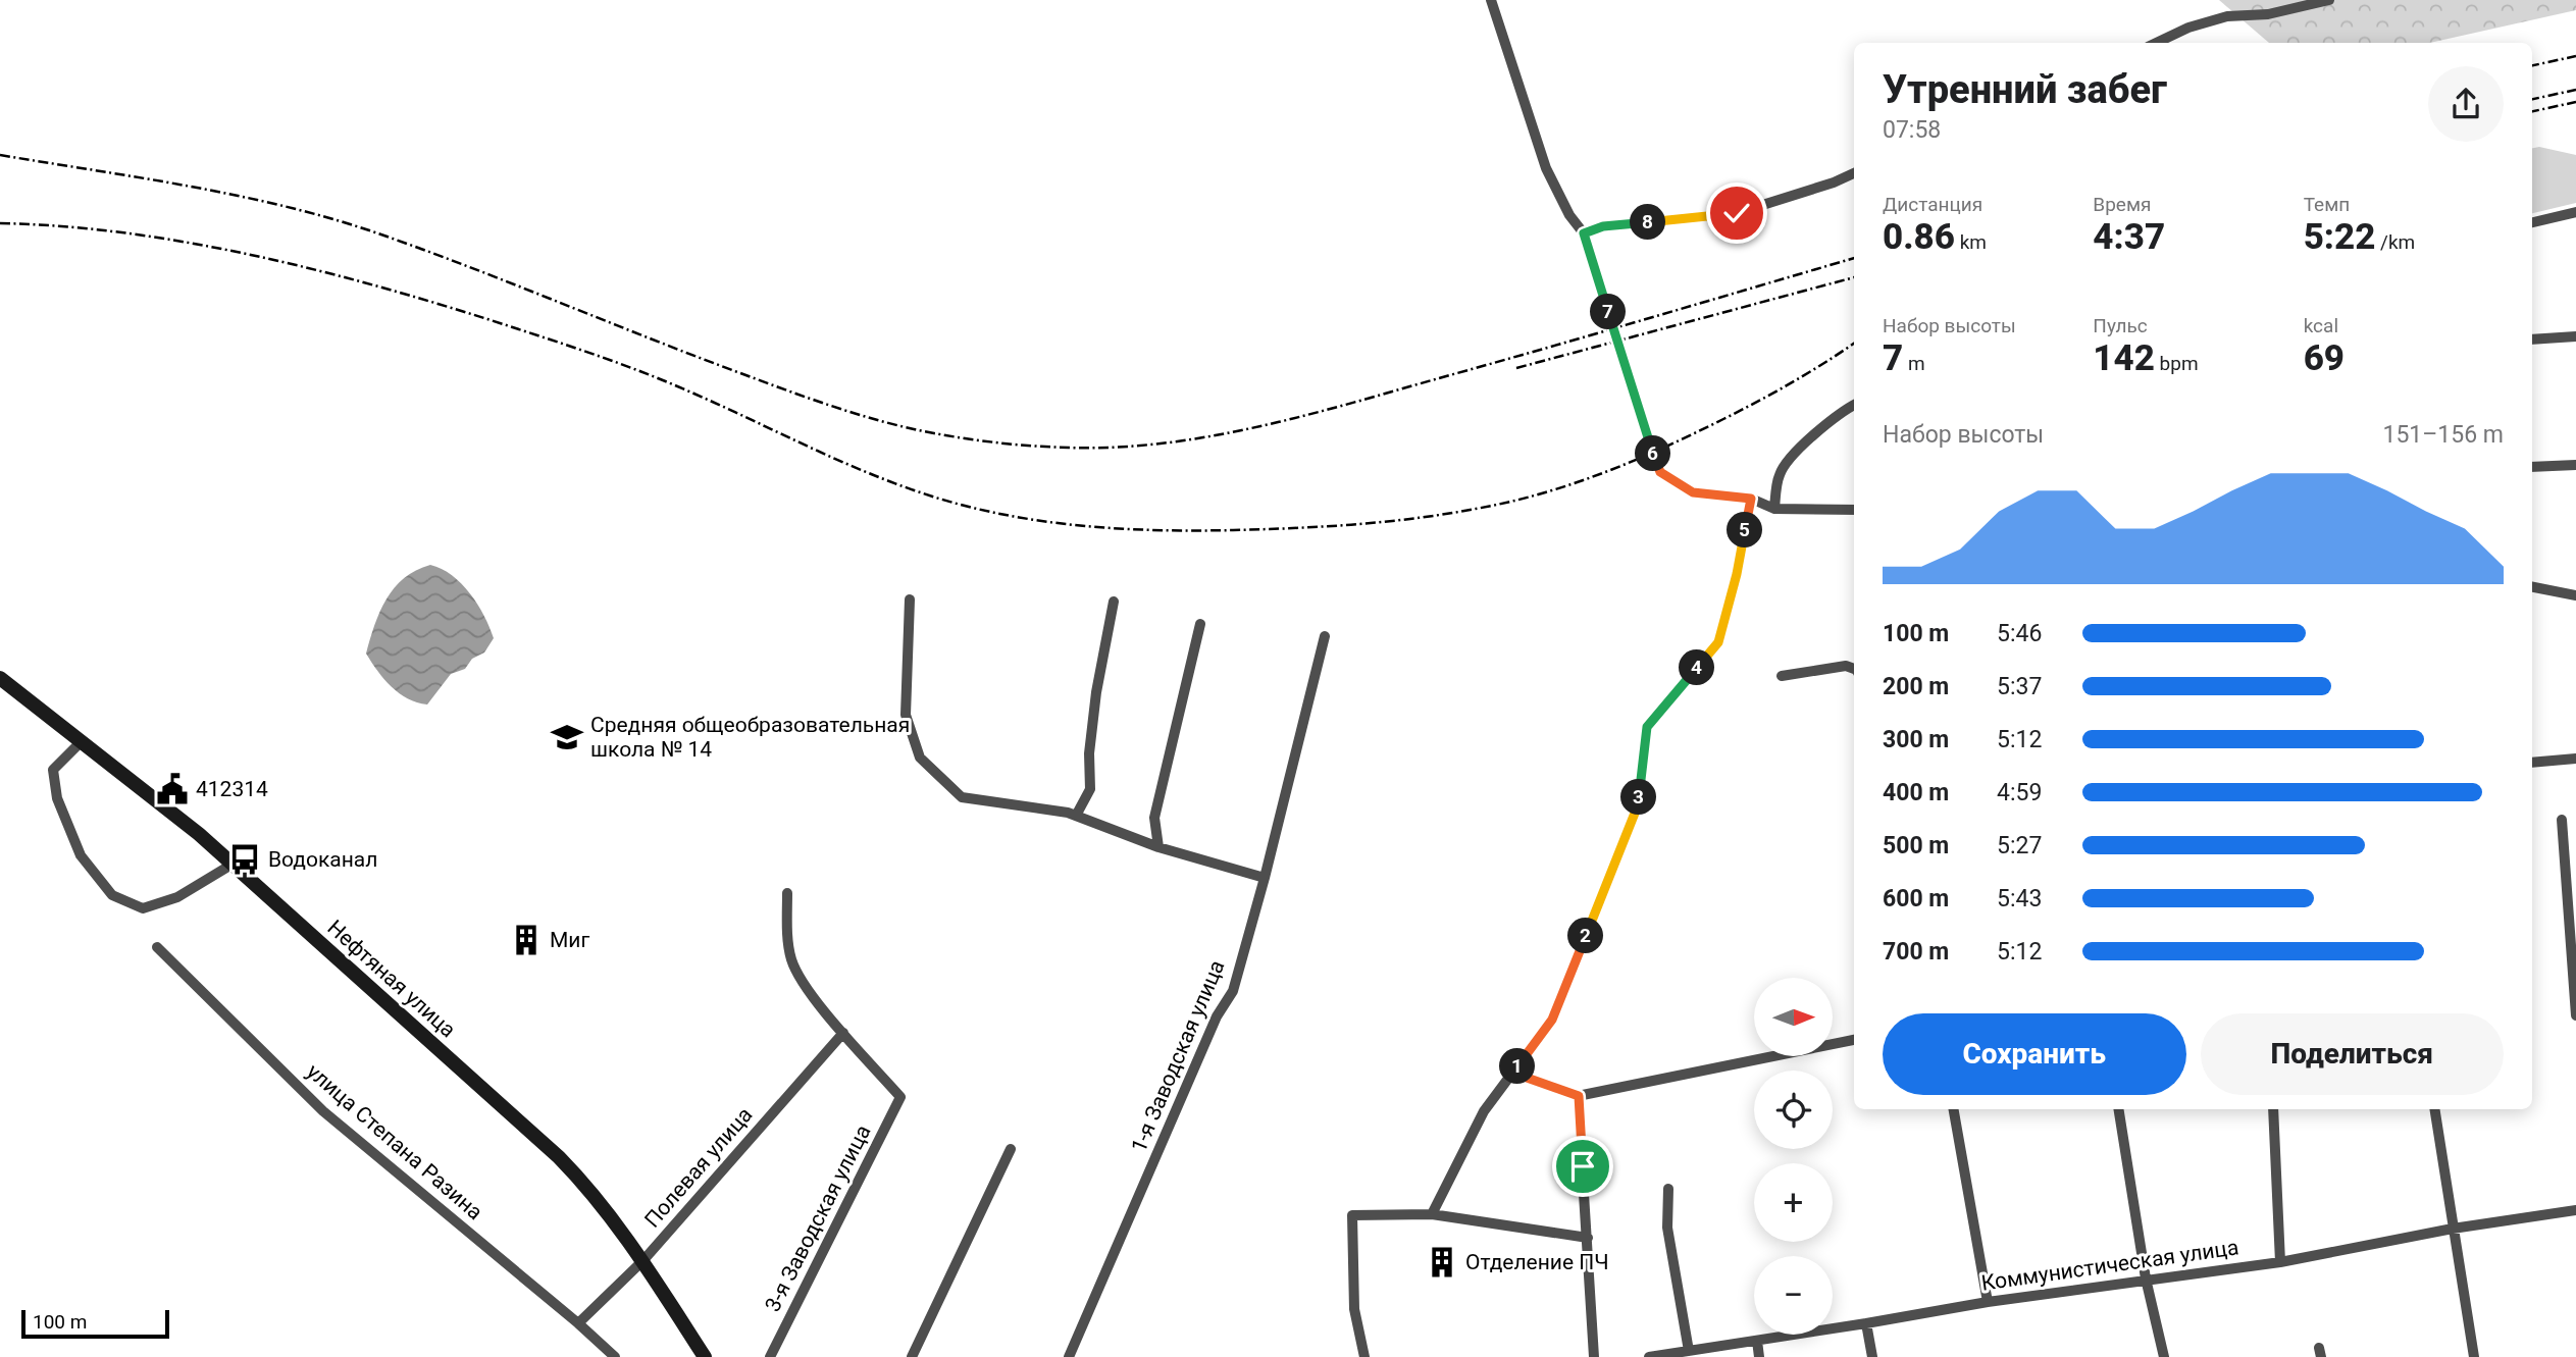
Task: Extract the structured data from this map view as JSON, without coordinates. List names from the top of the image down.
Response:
{
  "streets": {
    "main road": ["Нефтяная улица"],
    "street": [
      "1-я Заводская улица",
      "улица Степана Разина",
      "Полевая улица",
      "3-я Заводская улица",
      "Коммунистическая улица"
    ]
  },
  "crossings": [
    ["Нефтяная улица", "Полевая улица"],
    ["улица Степана Разина", "Полевая улица"],
    ["Полевая улица", "3-я Заводская улица"]
  ],
  "places": {
    "school or university": ["Средняя общеобразовательная школа № 14"],
    "public building": ["412314"],
    "bus stop": ["Водоканал"],
    "building": ["Миг", "Отделение ПЧ"]
  },
  "scale_bar": "100 m",
  "north": "right",
  "page": {
    "heading": ["Утренний забег", "07:58"],
    "stats": [
      ["Дистанция", "0.86 km"],
      ["Время", "4:37"],
      ["Темп", "5:22 /km"],
      ["Набор высоты", "7 m"],
      ["Пульс", "142 bpm"],
      ["kcal", "69"]
    ],
    "pins": [
      "8",
      "7",
      "6",
      "5",
      "4",
      "3",
      "2",
      "1"
    ],
    "chart": ["Набор высоты", "151–156 m"],
    "list": [
      {
        "name": "100 m",
        "note": "5:46"
      },
      {
        "name": "200 m",
        "note": "5:37"
      },
      {
        "name": "300 m",
        "note": "5:12"
      },
      {
        "name": "400 m",
        "note": "4:59"
      },
      {
        "name": "500 m",
        "note": "5:27"
      },
      {
        "name": "600 m",
        "note": "5:43"
      },
      {
        "name": "700 m",
        "note": "5:12"
      }
    ],
    "map_buttons": ["+", "−"],
    "buttons": ["Сохранить", "Поделиться"],
    "scale": "100 m"
  }
}
